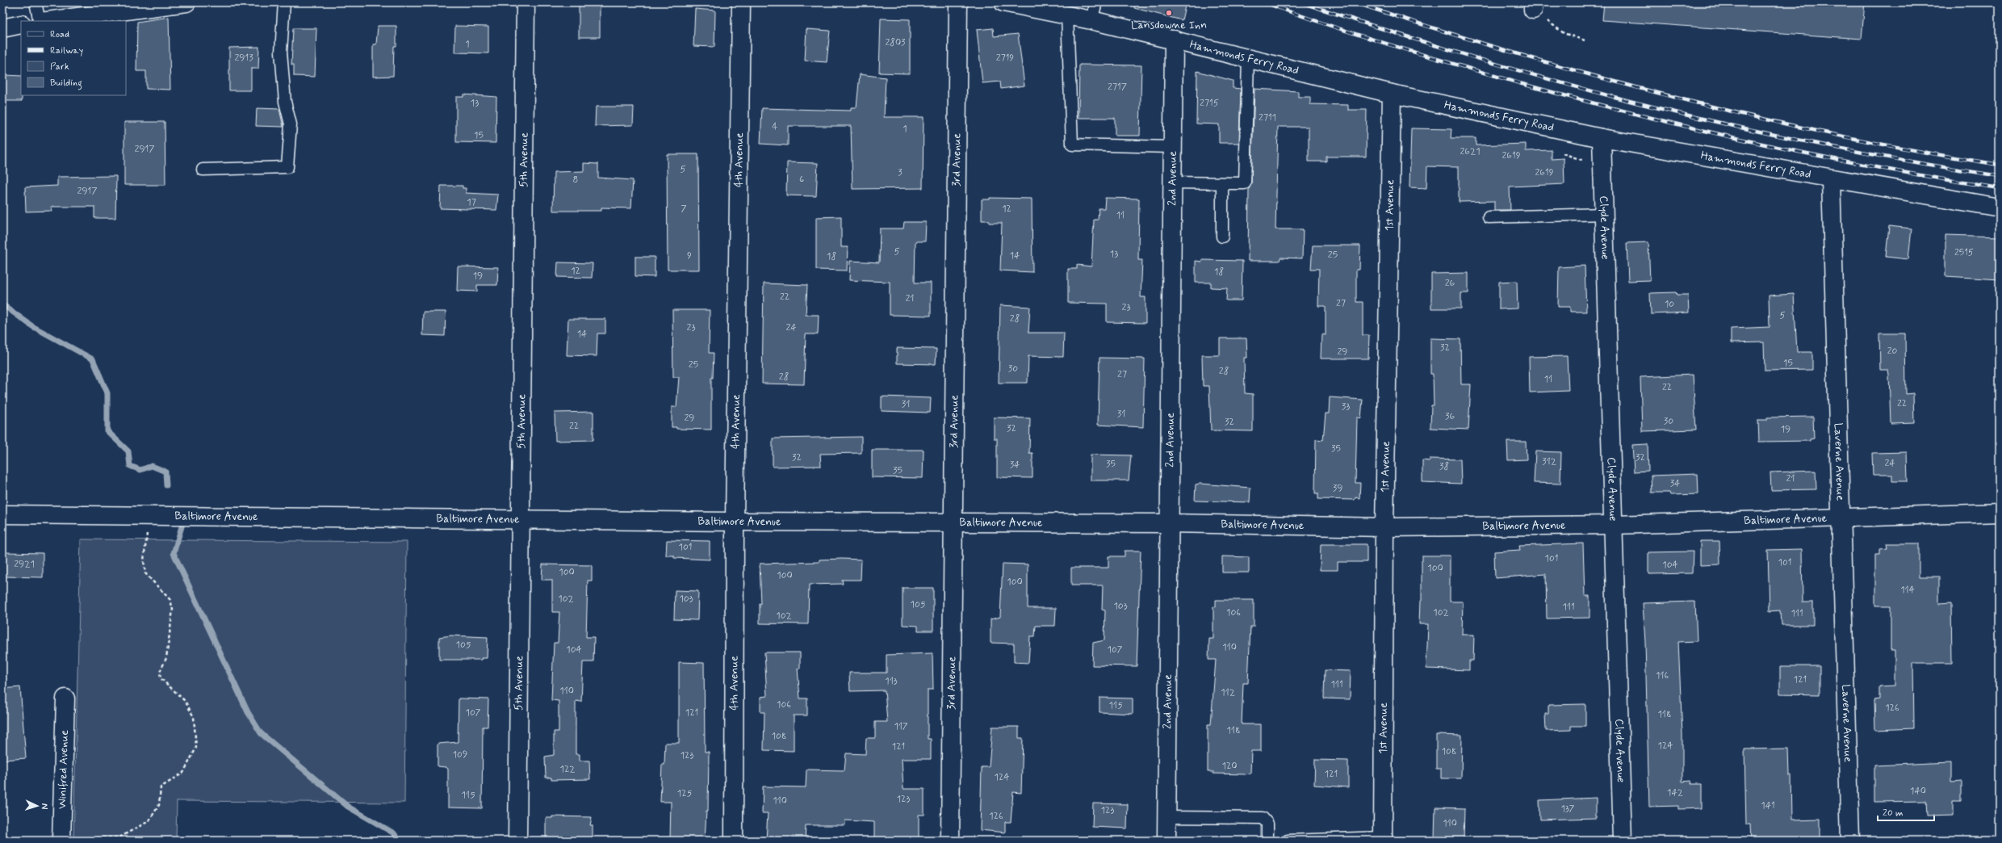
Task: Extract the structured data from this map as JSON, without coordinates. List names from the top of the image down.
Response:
{
  "streets": {
    "street": [
      "Hammonds Ferry Road",
      "5th Avenue",
      "4th Avenue",
      "3rd Avenue",
      "2nd Avenue",
      "1st Avenue",
      "Clyde Avenue",
      "Laverne Avenue",
      "Baltimore Avenue",
      "Winifred Avenue"
    ]
  },
  "crossings": [
    ["Hammonds Ferry Road", "2nd Avenue"],
    ["Hammonds Ferry Road", "1st Avenue"],
    ["Hammonds Ferry Road", "Clyde Avenue"],
    ["Hammonds Ferry Road", "Laverne Avenue"],
    ["5th Avenue", "Baltimore Avenue"],
    ["4th Avenue", "Baltimore Avenue"],
    ["3rd Avenue", "Baltimore Avenue"],
    ["2nd Avenue", "Baltimore Avenue"],
    ["1st Avenue", "Baltimore Avenue"],
    ["Clyde Avenue", "Baltimore Avenue"],
    ["Laverne Avenue", "Baltimore Avenue"]
  ],
  "places": ["Lansdowne Inn"],
  "house_numbers": [
    "2803",
    "1",
    "2913",
    "2719",
    "2717",
    "13",
    "2715",
    "2711",
    "4",
    "1",
    "15",
    "2917",
    "2621",
    "2619",
    "5",
    "3",
    "2619",
    "6",
    "8",
    "2917",
    "17",
    "7",
    "12",
    "11",
    "5",
    "2515",
    "13",
    "25",
    "9",
    "14",
    "18",
    "12",
    "18",
    "19",
    "26",
    "22",
    "21",
    "27",
    "10",
    "23",
    "5",
    "28",
    "23",
    "24",
    "14",
    "32",
    "20",
    "29",
    "15",
    "25",
    "30",
    "28",
    "27",
    "28",
    "11",
    "22",
    "22",
    "31",
    "33",
    "31",
    "36",
    "29",
    "30",
    "32",
    "22",
    "32",
    "19",
    "35",
    "32",
    "32",
    "312",
    "24",
    "35",
    "34",
    "38",
    "35",
    "21",
    "34",
    "39",
    "101",
    "101",
    "101",
    "2921",
    "104",
    "100",
    "100",
    "100",
    "100",
    "114",
    "102",
    "103",
    "105",
    "103",
    "111",
    "106",
    "102",
    "111",
    "102",
    "105",
    "110",
    "104",
    "107",
    "116",
    "121",
    "113",
    "111",
    "110",
    "112",
    "106",
    "115",
    "126",
    "107",
    "121",
    "118",
    "117",
    "118",
    "108",
    "124",
    "121",
    "108",
    "109",
    "123",
    "120",
    "122",
    "121",
    "124",
    "140",
    "142",
    "125",
    "115",
    "123",
    "110",
    "141",
    "137",
    "123",
    "126",
    "110"
  ],
  "legend": [
    "Road",
    "Railway",
    "Park",
    "Building"
  ],
  "scale_bar": "20 m",
  "north": "right"
}
